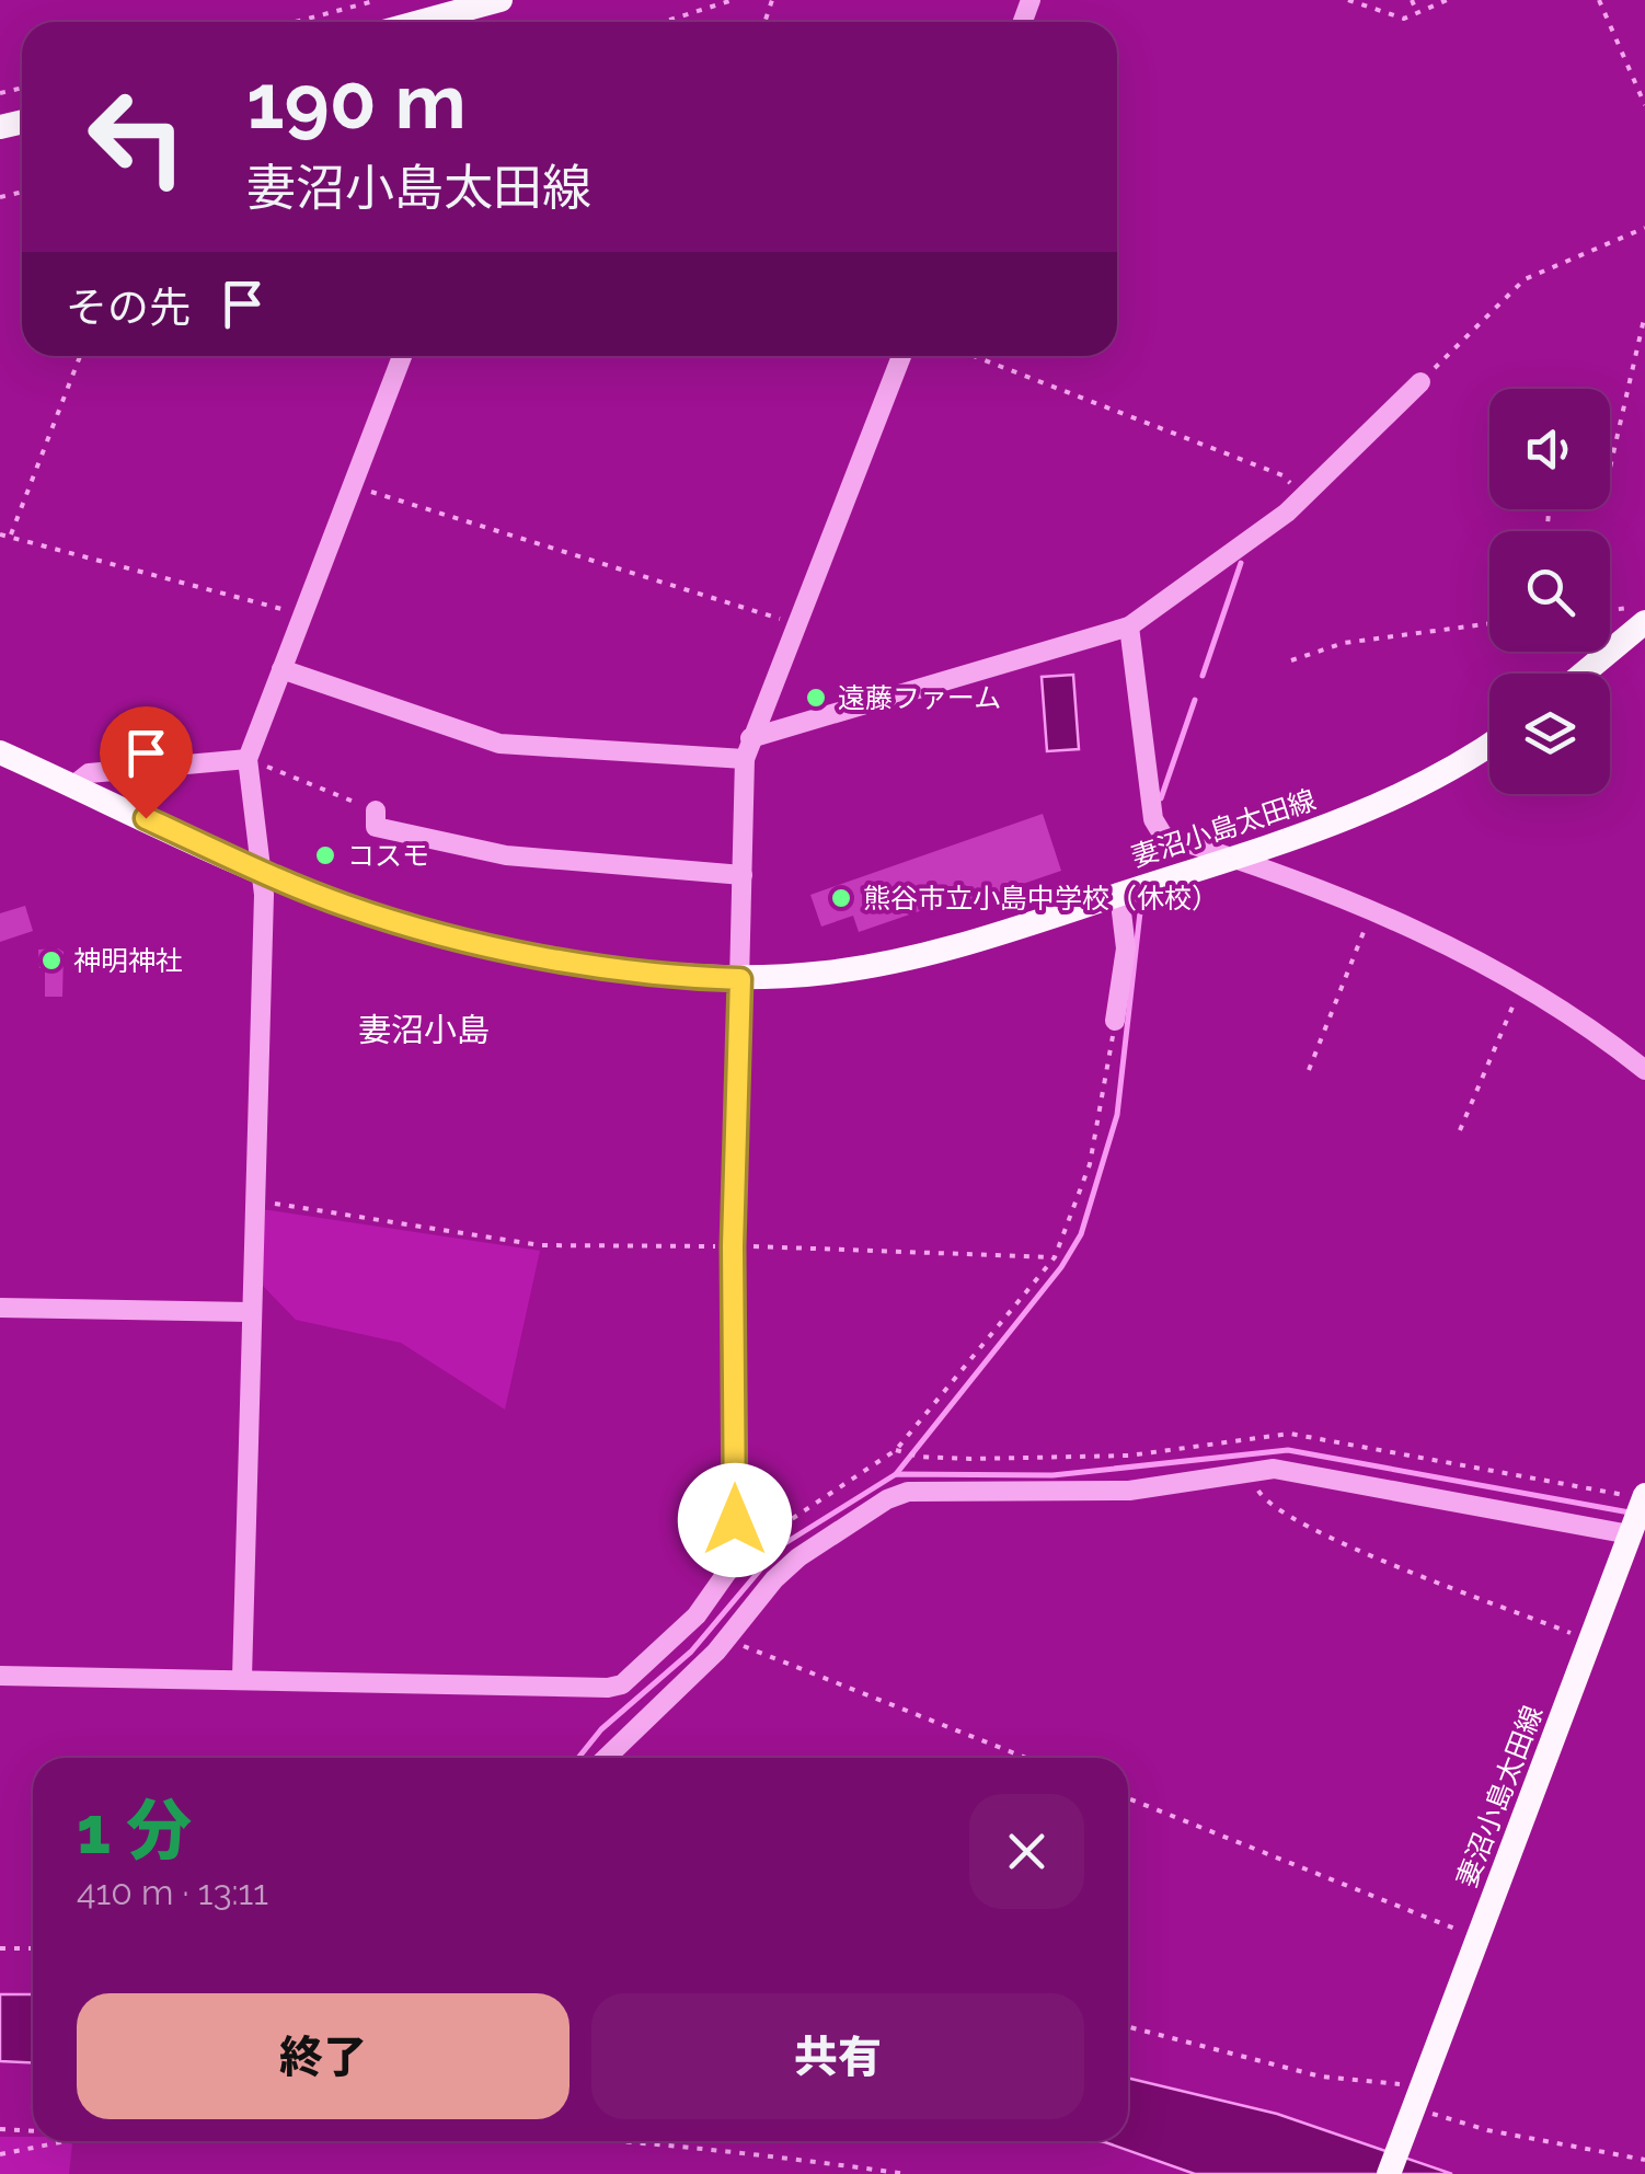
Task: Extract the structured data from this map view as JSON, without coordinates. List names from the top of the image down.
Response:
{
  "streets": {
    "main road": ["妻沼小島太田線"]
  },
  "districts": ["妻沼小島"],
  "places": [
    "遠藤ファーム",
    "コスモ",
    "熊谷市立小島中学校（休校）",
    "神明神社"
  ],
  "page": {
    "turn": ["190 m", "妻沼小島太田線"],
    "then": "その先",
    "heading": ["1 分", "410 m · 13:11"],
    "buttons": ["終了", "共有"]
  }
}
